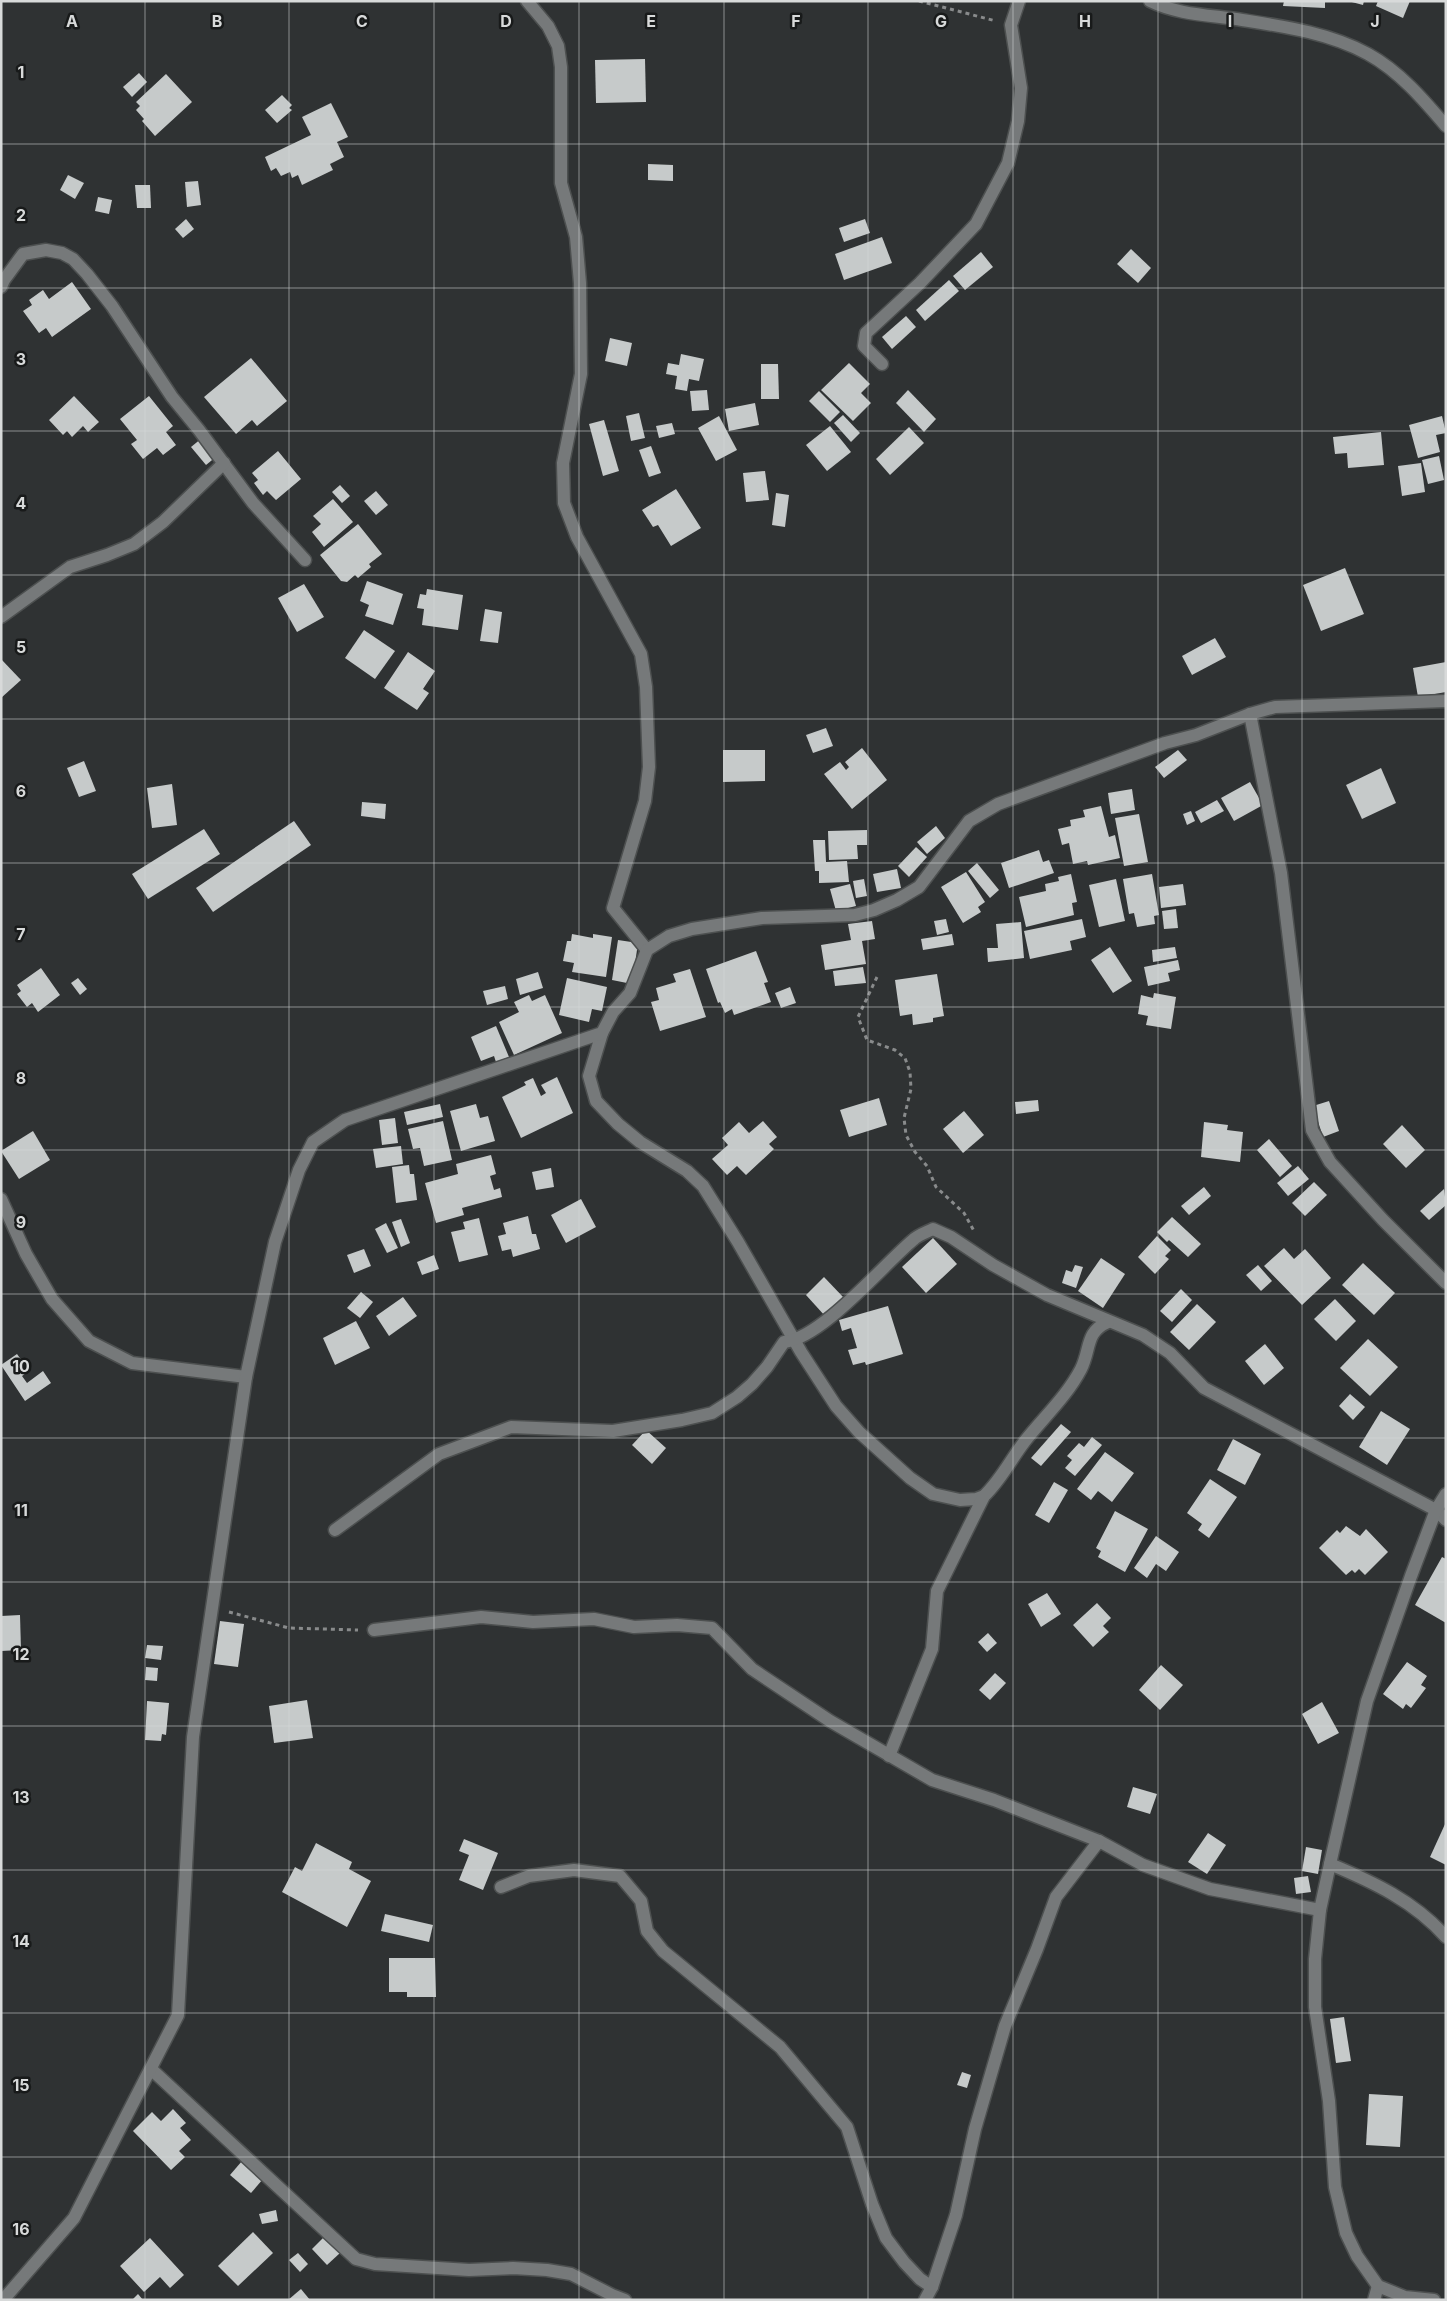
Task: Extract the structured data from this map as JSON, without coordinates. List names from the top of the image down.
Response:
{
  "grid": {
    "columns": [
      "A",
      "B",
      "C",
      "D",
      "E",
      "F",
      "G",
      "H",
      "I",
      "J"
    ],
    "rows": [
      "1",
      "2",
      "3",
      "4",
      "5",
      "6",
      "7",
      "8",
      "9",
      "10",
      "11",
      "12",
      "13",
      "14",
      "15",
      "16"
    ]
  }
}
